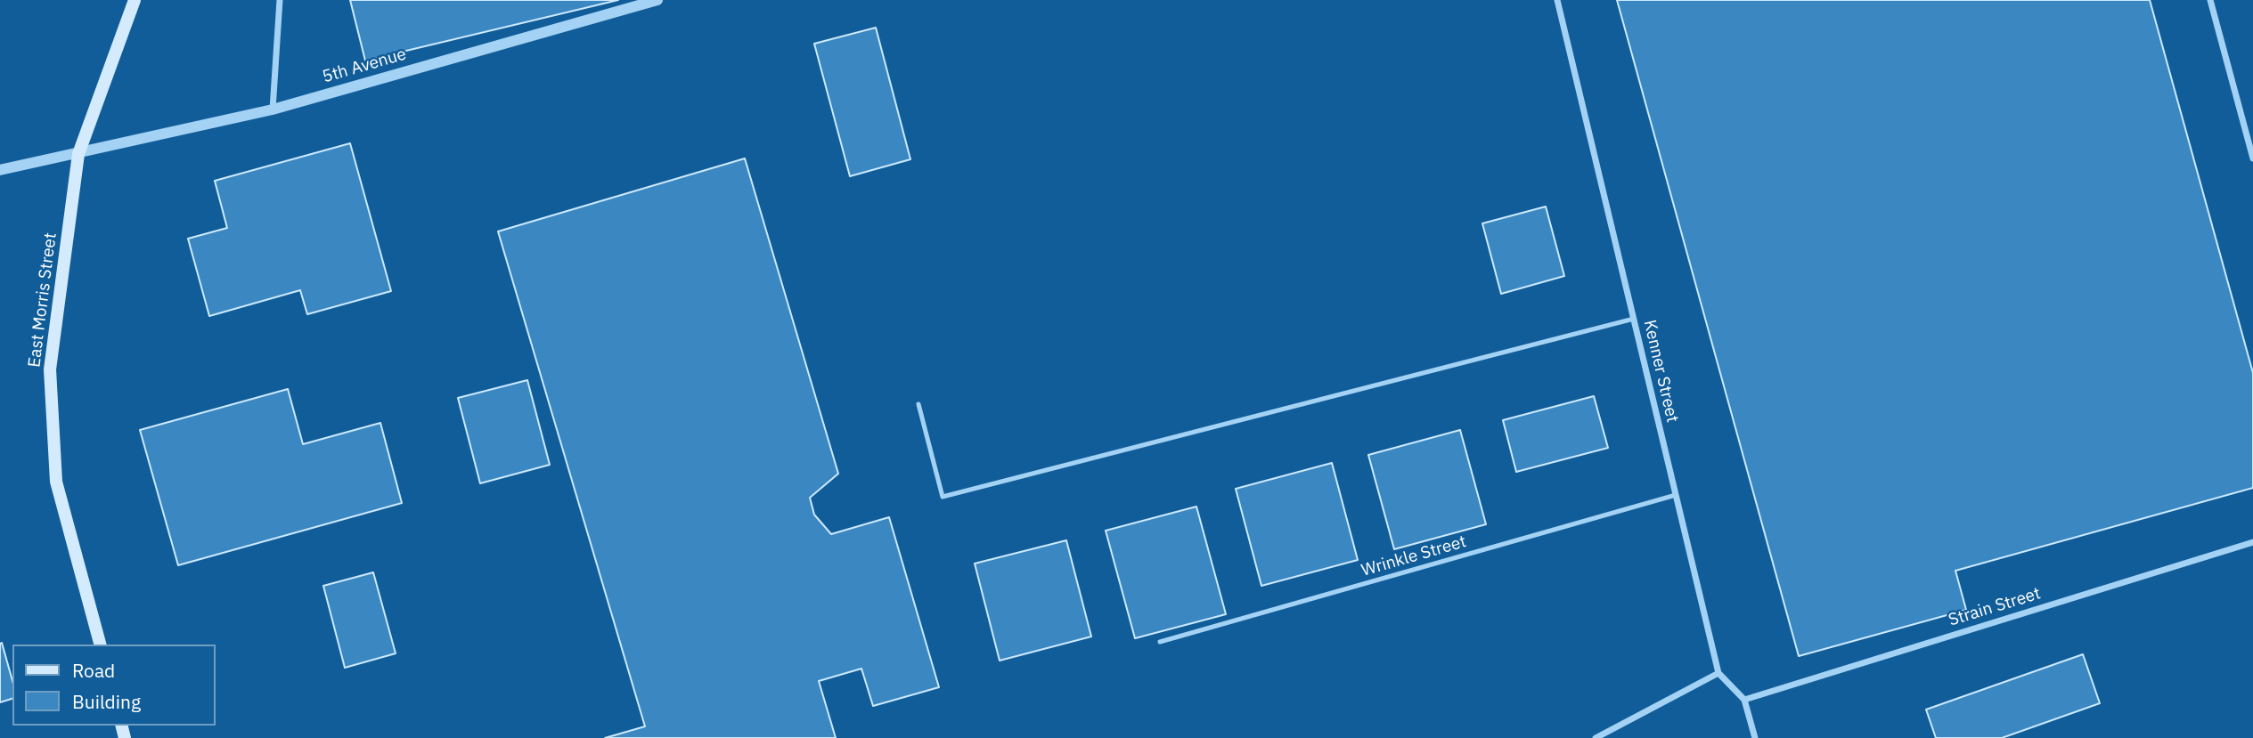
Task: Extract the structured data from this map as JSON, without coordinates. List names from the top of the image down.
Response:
{
  "streets": {
    "main road": ["East Morris Street"],
    "street": ["5th Avenue", "Kenner Street", "Strain Street"],
    "lane": ["Wrinkle Street"]
  },
  "crossings": [
    ["5th Avenue", "East Morris Street"],
    ["Kenner Street", "Wrinkle Street"]
  ],
  "legend": ["Road", "Building"]
}
